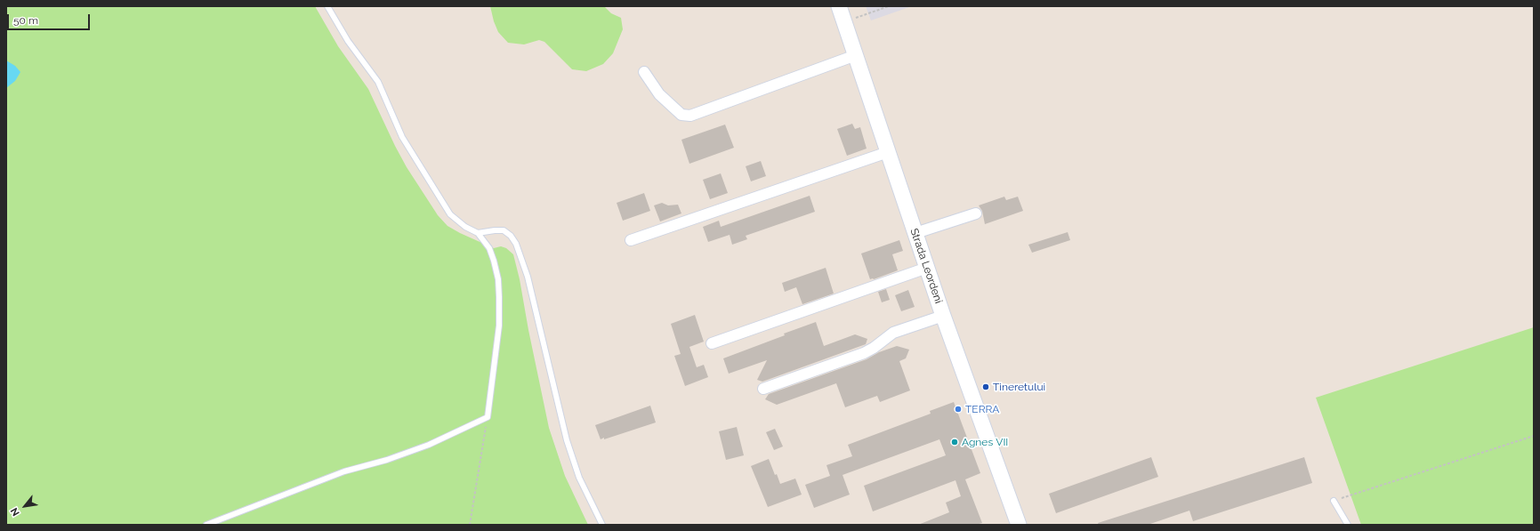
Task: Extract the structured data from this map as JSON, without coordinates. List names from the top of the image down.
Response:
{
  "streets": {
    "main road": ["Strada Leordeni"]
  },
  "places": ["Tineretului", "TERRA", "Agnes VII"],
  "scale_bar": "50 m",
  "north": "bottom left"
}
